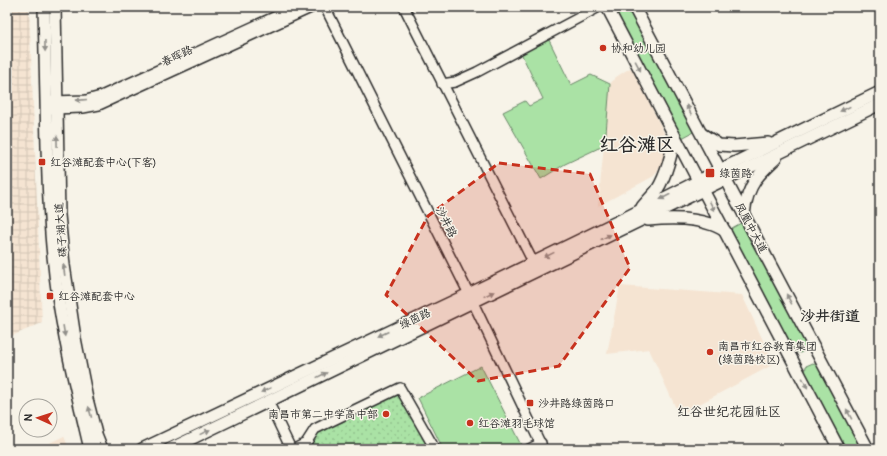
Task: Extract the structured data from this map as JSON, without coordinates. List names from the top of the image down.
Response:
{
  "streets": {
    "main road": ["凤凰中大道", "碟子湖大道", "绿茵路"],
    "street": ["春晖路", "沙井路"]
  },
  "crossings": [
    ["春晖路", "碟子湖大道"],
    ["沙井路", "绿茵路"],
    ["凤凰中大道", "绿茵路"]
  ],
  "districts": ["红谷滩区", "沙井街道", "红谷世纪花园社区"],
  "places": {
    "other": [
      "协和幼儿园",
      "南昌市红谷教育集团 (绿茵路校区)",
      "南昌市第二中学高中部",
      "红谷滩羽毛球馆"
    ],
    "transit": [
      "红谷滩配套中心(下客)",
      "绿茵路",
      "红谷滩配套中心",
      "沙井路绿茵路口"
    ]
  },
  "north": "left"
}
